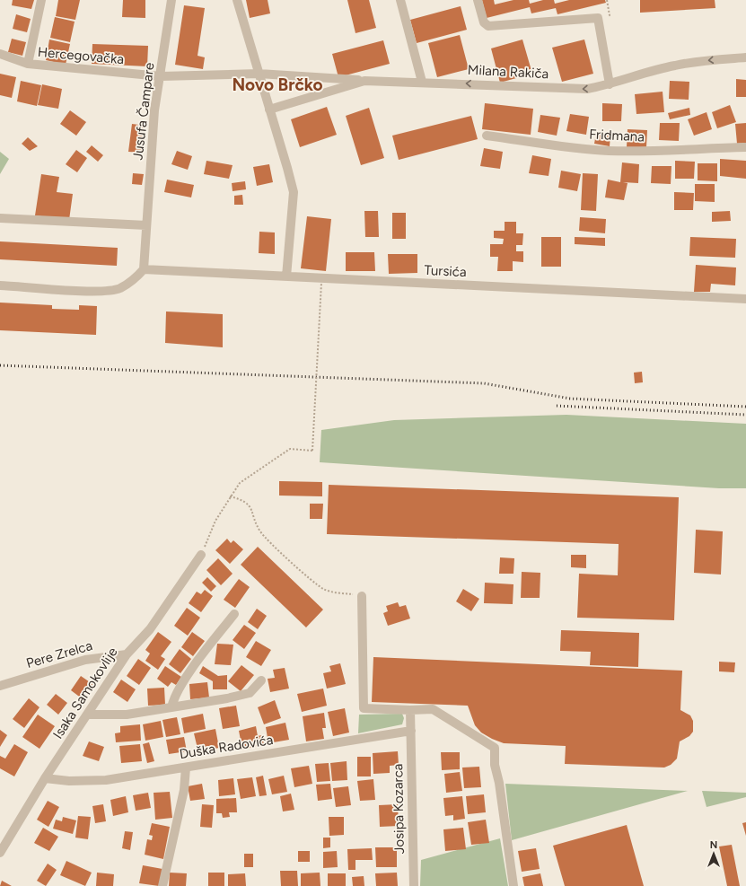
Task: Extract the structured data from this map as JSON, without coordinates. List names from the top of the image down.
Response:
{
  "streets": {
    "street": [
      "Hercegovačka",
      "Milana Rakiča",
      "Jusufa Čampare",
      "Fridmana",
      "Tursića",
      "Pere Zrelca",
      "Isaka Samokovlije",
      "Duška Radovića",
      "Josipa Kozarca"
    ]
  },
  "crossings": [
    ["Hercegovačka", "Milana Rakiča"],
    ["Hercegovačka", "Jusufa Čampare"],
    ["Jusufa Čampare", "Tursića"],
    ["Pere Zrelca", "Isaka Samokovlije"],
    ["Isaka Samokovlije", "Duška Radovića"],
    ["Duška Radovića", "Josipa Kozarca"]
  ],
  "one_way": ["Milana Rakiča"],
  "districts": ["Novo Brčko"],
  "north": "top"
}
